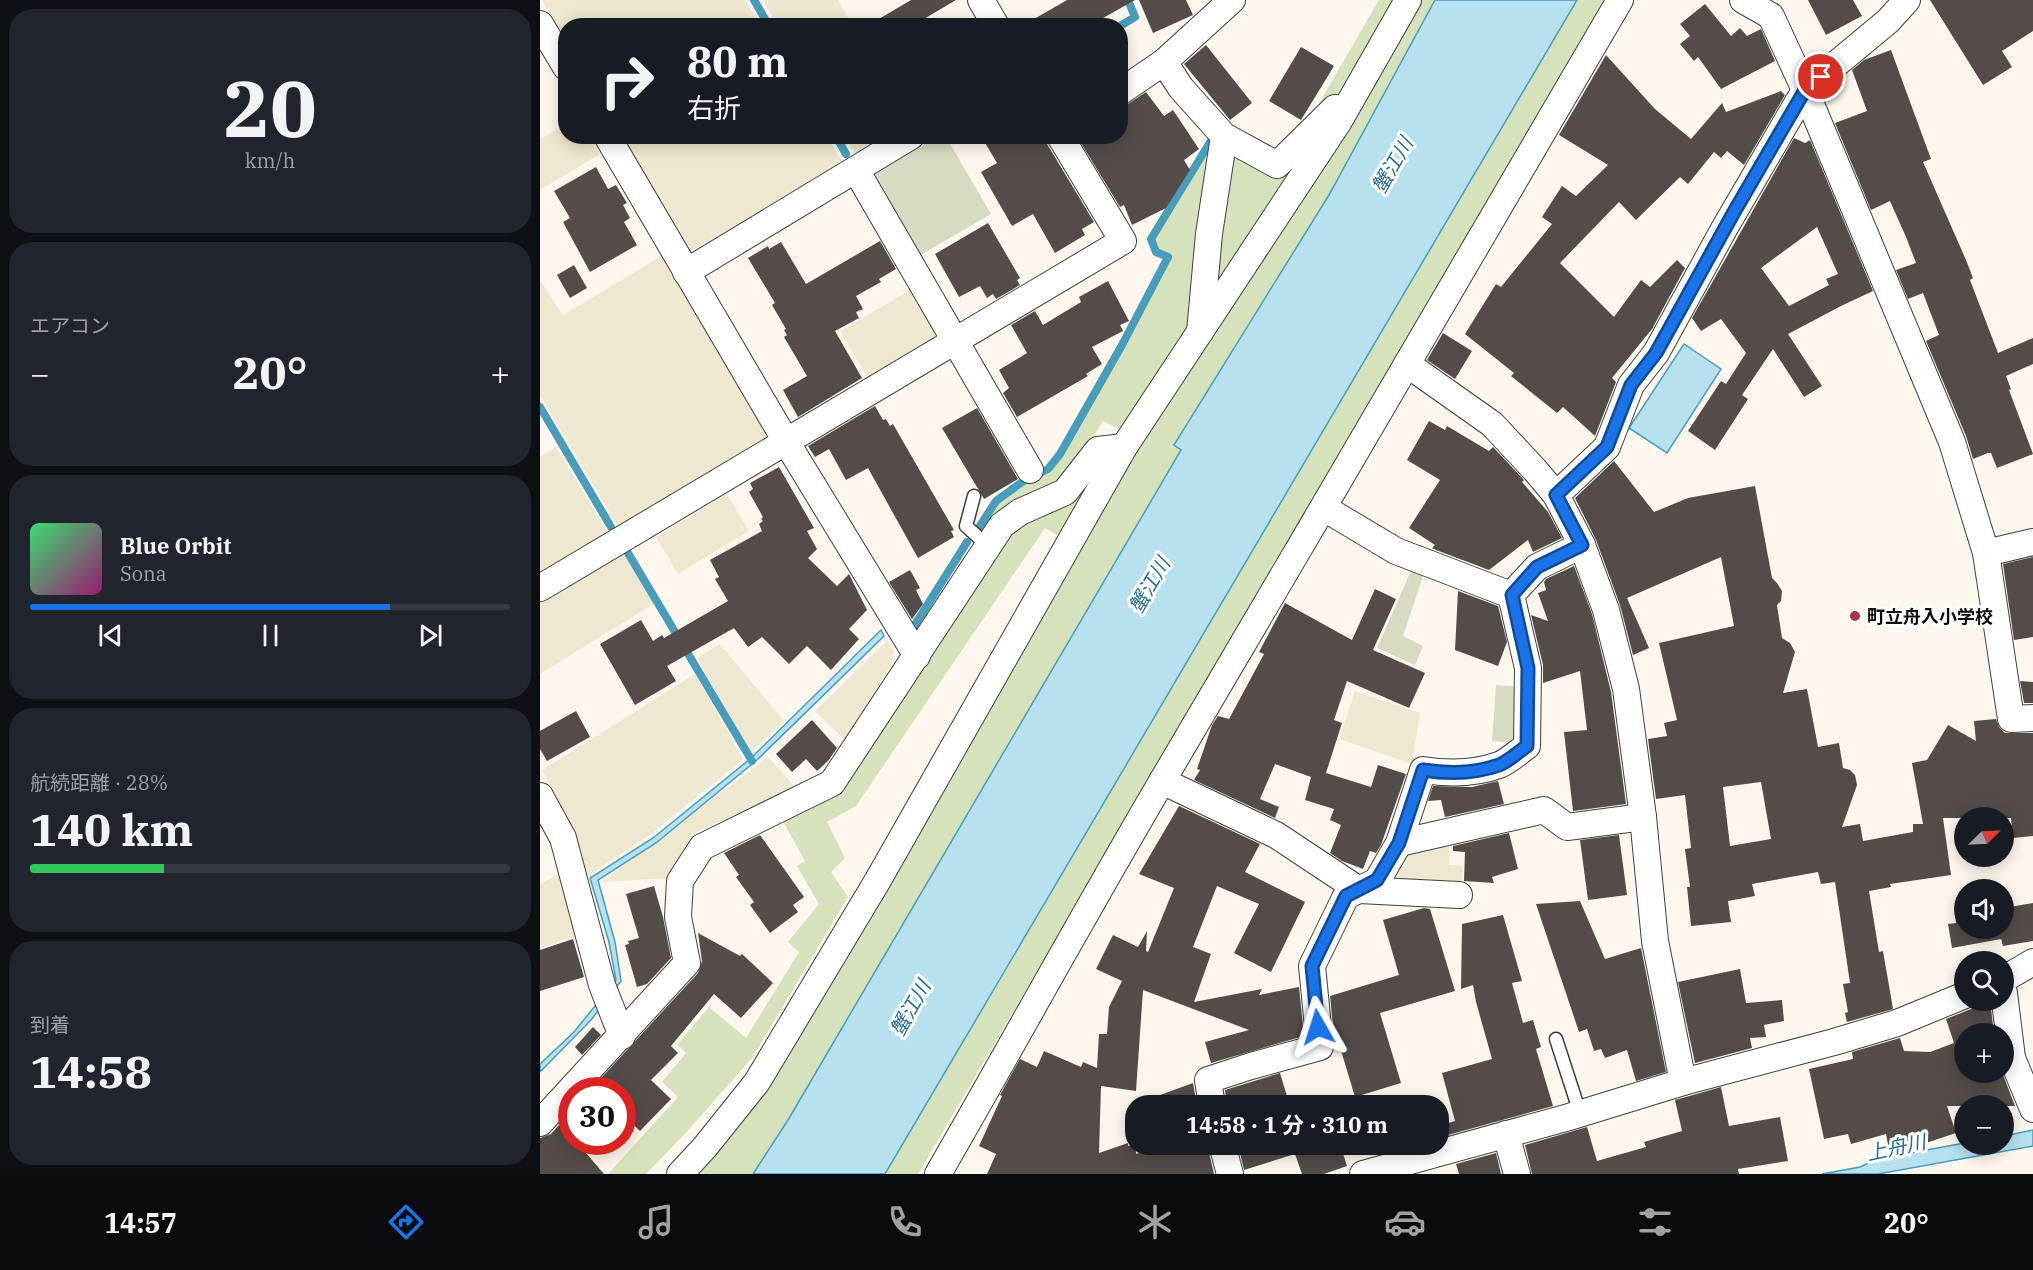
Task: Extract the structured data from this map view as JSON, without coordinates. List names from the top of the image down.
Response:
{
  "water": ["蟹江川", "上舟川"],
  "places": ["町立舟入小学校"],
  "north": "top right",
  "page": {
    "tile": [
      ["20", "km/h"],
      "エアコン",
      ["航続距離 · 28%", "140 km"],
      ["到着", "14:58"]
    ],
    "turn": ["80 m", "右折"],
    "heat": ["−", "20°", "+"],
    "song": ["Blue Orbit", "Sona"],
    "map_buttons": ["+", "−"],
    "limit": "30",
    "trip": "14:58 · 1 分 · 310 m",
    "tabs": ["14:57", "20°"]
  }
}
